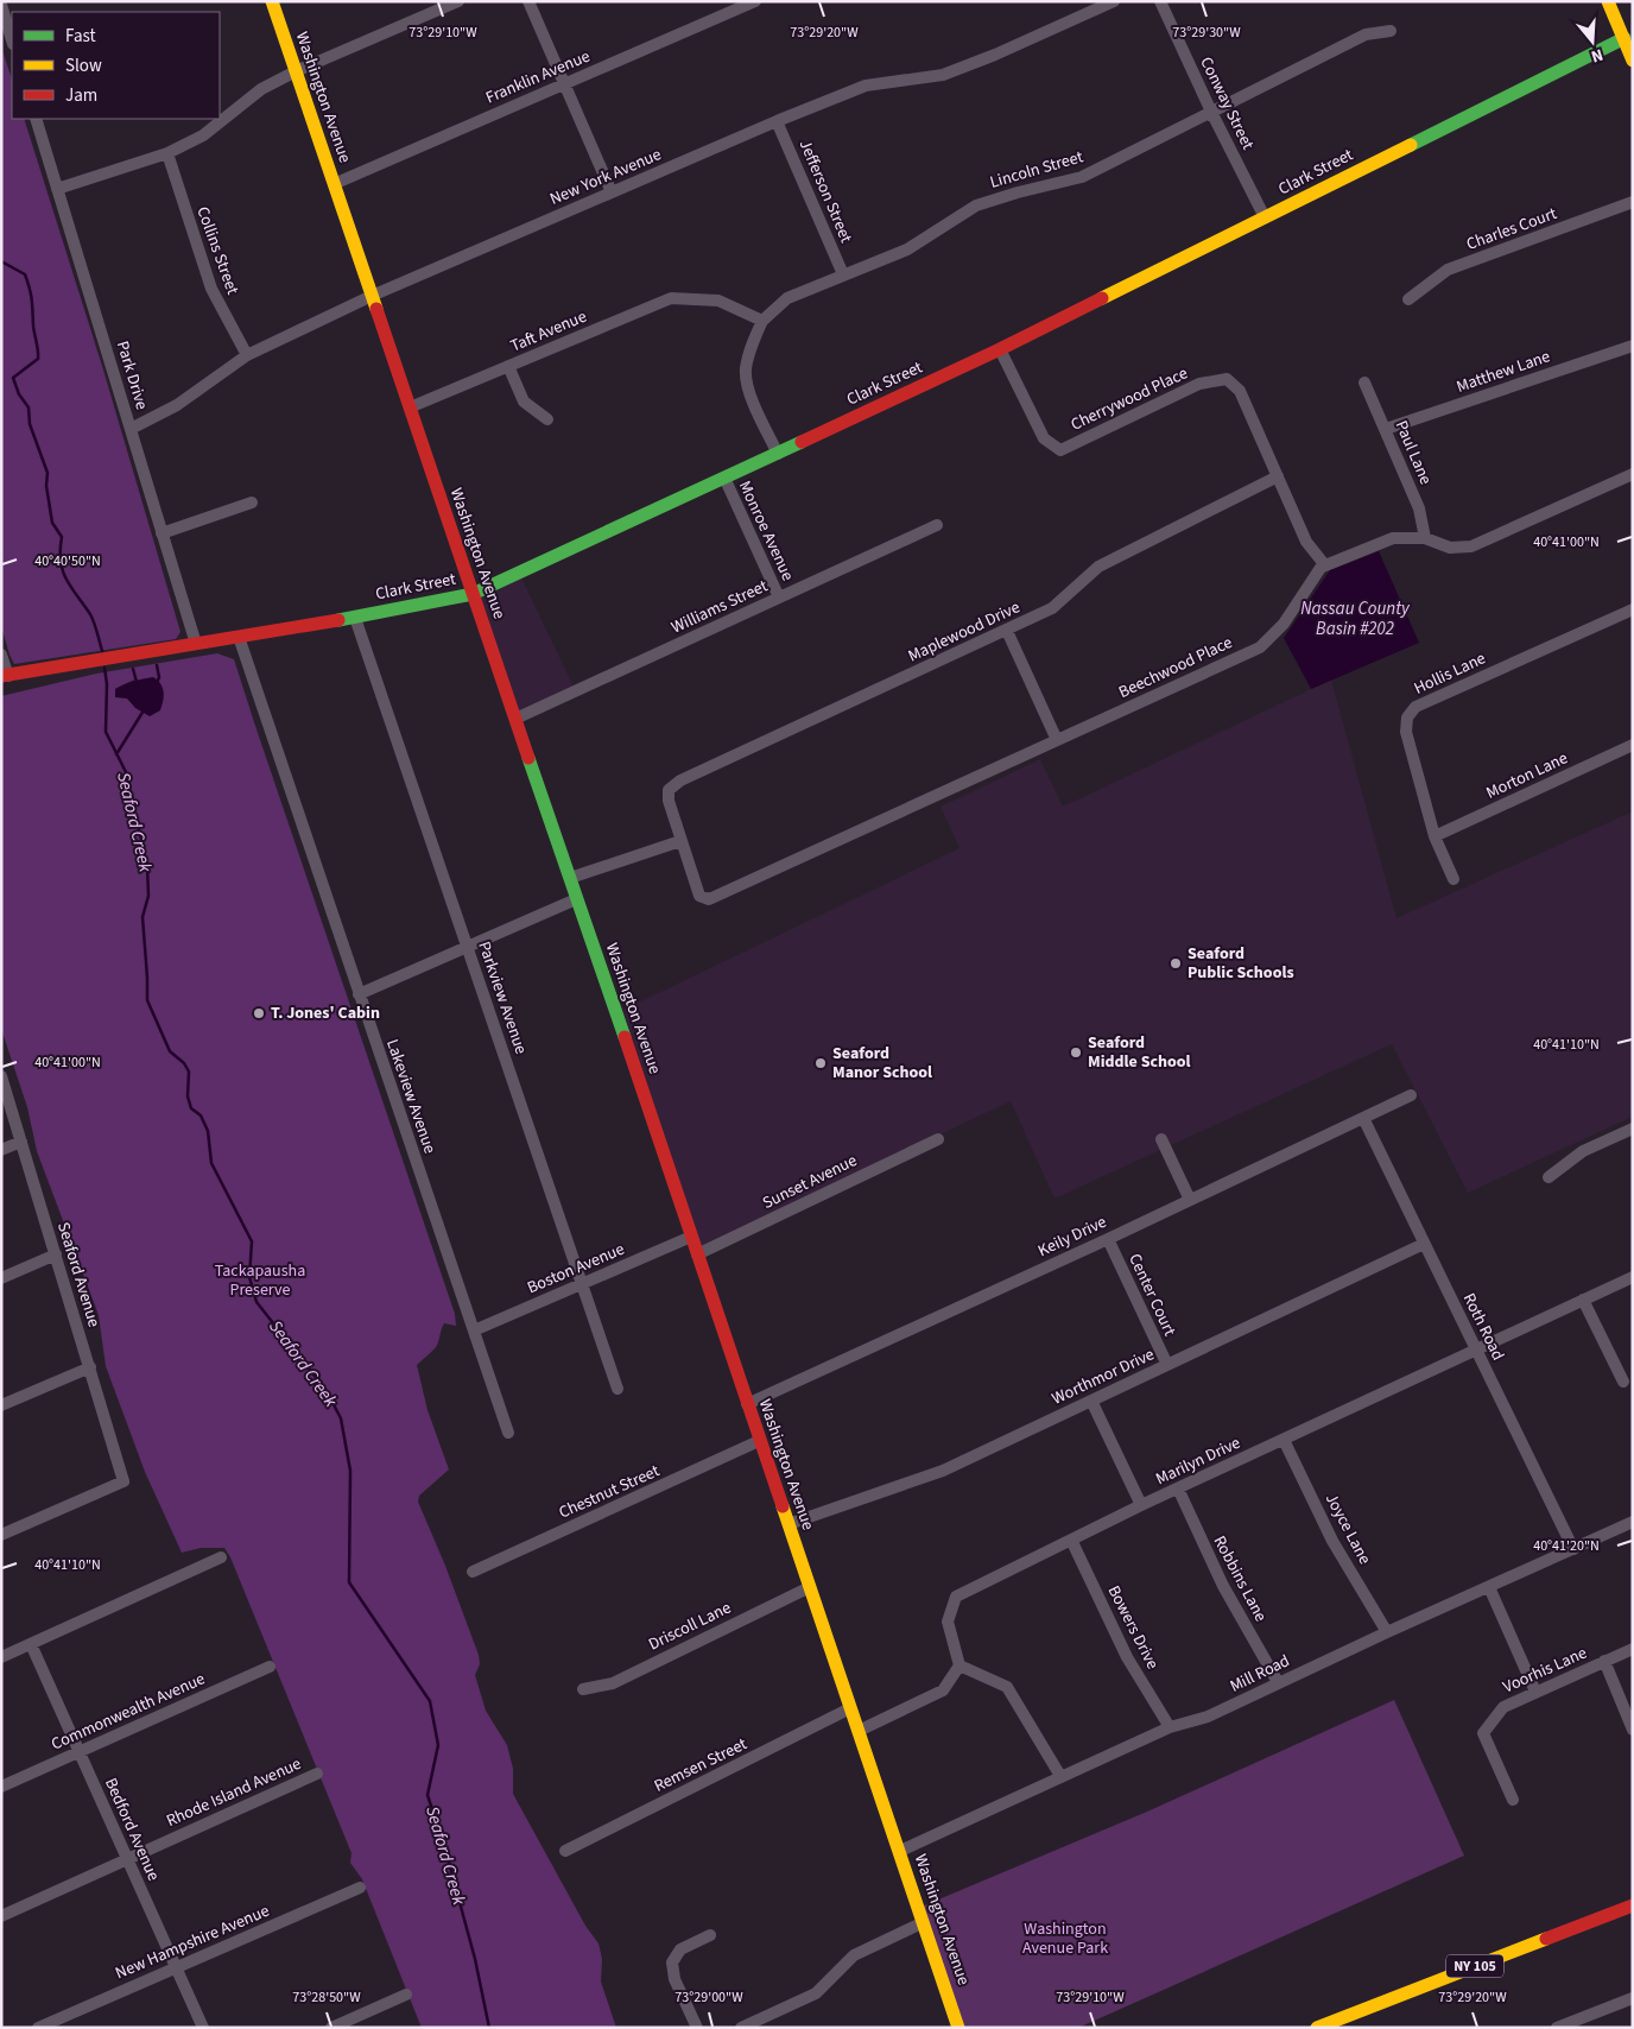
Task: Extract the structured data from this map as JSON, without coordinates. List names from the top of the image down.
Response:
{
  "streets": {
    "street": [
      "Franklin Avenue",
      "Washington Avenue",
      "Conway Street",
      "Lincoln Street",
      "Clark Street",
      "New York Avenue",
      "Jefferson Street",
      "Charles Court",
      "Collins Street",
      "Taft Avenue",
      "Matthew Lane",
      "Park Drive",
      "Cherrywood Place",
      "Paul Lane",
      "Monroe Avenue",
      "Williams Street",
      "Maplewood Drive",
      "Beechwood Place",
      "Hollis Lane",
      "Morton Lane",
      "Parkview Avenue",
      "Lakeview Avenue",
      "Sunset Avenue",
      "Keily Drive",
      "Boston Avenue",
      "Seaford Avenue",
      "Center Court",
      "Roth Road",
      "Worthmor Drive",
      "Marilyn Drive",
      "Chestnut Street",
      "Joyce Lane",
      "Robbins Lane",
      "Driscoll Lane",
      "Bowers Drive",
      "Voorhis Lane",
      "Mill Road",
      "Commonwealth Avenue",
      "Remsen Street",
      "Rhode Island Avenue",
      "Bedford Avenue",
      "New Hampshire Avenue",
      "NY 105"
    ]
  },
  "crossings": [
    ["Franklin Avenue", "Washington Avenue"],
    ["Washington Avenue", "Clark Street"],
    ["Washington Avenue", "New York Avenue"],
    ["Washington Avenue", "Taft Avenue"],
    ["Washington Avenue", "Williams Street"],
    ["Washington Avenue", "Sunset Avenue"],
    ["Washington Avenue", "Keily Drive"],
    ["Washington Avenue", "Boston Avenue"],
    ["Washington Avenue", "Worthmor Drive"],
    ["Washington Avenue", "Chestnut Street"],
    ["Washington Avenue", "Driscoll Lane"],
    ["Washington Avenue", "Mill Road"],
    ["Washington Avenue", "Remsen Street"],
    ["Conway Street", "Lincoln Street"],
    ["Conway Street", "Clark Street"],
    ["Lincoln Street", "Clark Street"],
    ["Lincoln Street", "Jefferson Street"],
    ["Lincoln Street", "Taft Avenue"],
    ["Clark Street", "Park Drive"],
    ["Clark Street", "Cherrywood Place"],
    ["Clark Street", "Monroe Avenue"],
    ["Clark Street", "Parkview Avenue"],
    ["Clark Street", "Lakeview Avenue"],
    ["New York Avenue", "Jefferson Street"],
    ["New York Avenue", "Collins Street"],
    ["New York Avenue", "Park Drive"],
    ["Matthew Lane", "Paul Lane"],
    ["Cherrywood Place", "Maplewood Drive"],
    ["Cherrywood Place", "Beechwood Place"],
    ["Paul Lane", "Beechwood Place"],
    ["Monroe Avenue", "Williams Street"],
    ["Maplewood Drive", "Beechwood Place"],
    ["Hollis Lane", "Morton Lane"],
    ["Parkview Avenue", "Boston Avenue"],
    ["Lakeview Avenue", "Boston Avenue"],
    ["Keily Drive", "Center Court"],
    ["Keily Drive", "Roth Road"],
    ["Center Court", "Worthmor Drive"],
    ["Roth Road", "Worthmor Drive"],
    ["Roth Road", "Marilyn Drive"],
    ["Roth Road", "Mill Road"],
    ["Marilyn Drive", "Joyce Lane"],
    ["Marilyn Drive", "Robbins Lane"],
    ["Marilyn Drive", "Bowers Drive"],
    ["Joyce Lane", "Mill Road"],
    ["Robbins Lane", "Mill Road"],
    ["Bowers Drive", "Mill Road"],
    ["Commonwealth Avenue", "Bedford Avenue"],
    ["Rhode Island Avenue", "Bedford Avenue"],
    ["Bedford Avenue", "New Hampshire Avenue"]
  ],
  "water": ["Nassau County Basin #202", "Seaford Creek"],
  "parks": ["Tackapausha Preserve", "Washington Avenue Park"],
  "places": [
    "Seaford Public Schools",
    "T. Jones' Cabin",
    "Seaford Middle School",
    "Seaford Manor School"
  ],
  "legend": ["Fast", "Slow", "Jam"],
  "north": "bottom",
  "coordinates": [
    "73°29'10\"W",
    "73°29'20\"W",
    "73°29'30\"W",
    "40°41'00\"N",
    "40°40'50\"N",
    "40°41'10\"N",
    "40°41'20\"N",
    "73°28'50\"W",
    "73°29'00\"W"
  ]
}
